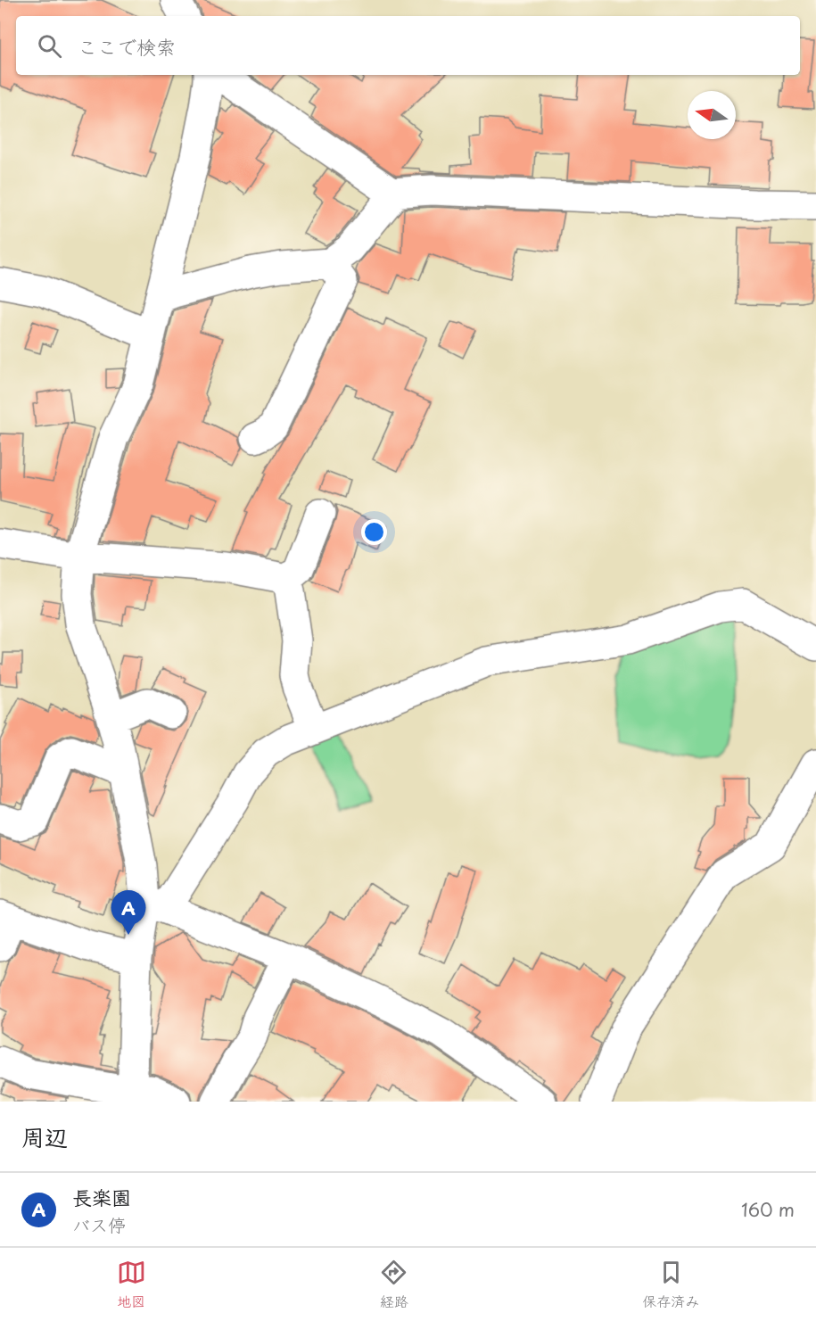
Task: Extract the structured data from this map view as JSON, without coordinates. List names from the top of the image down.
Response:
{
  "north": "left",
  "page": {
    "search": "ここで検索",
    "pins": "A",
    "heading": "周辺",
    "list": [
      {
        "mark": "A",
        "name": "長楽園",
        "note": "バス停",
        "value": "160 m"
      }
    ],
    "nav": ["地図", "経路", "保存済み"]
  }
}
